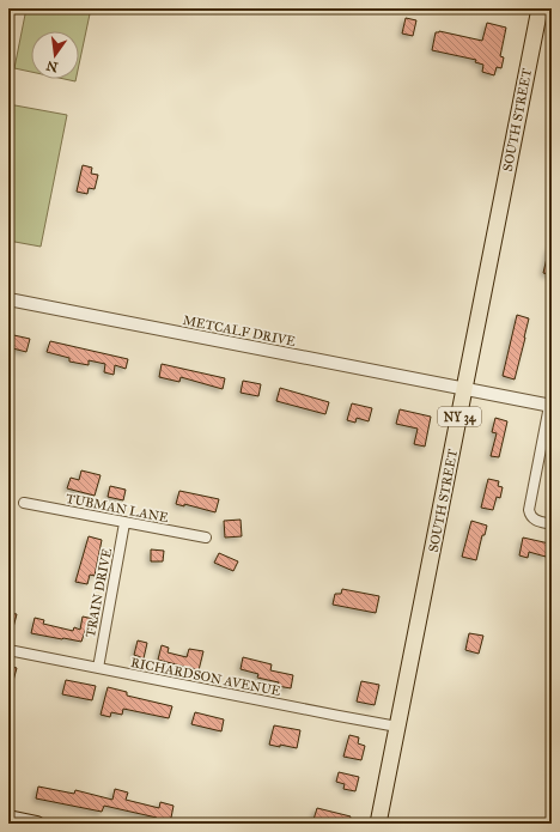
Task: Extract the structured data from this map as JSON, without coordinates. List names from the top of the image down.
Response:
{
  "streets": {
    "main road": ["SOUTH STREET", "NY 34"],
    "street": [
      "METCALF DRIVE",
      "TUBMAN LANE",
      "TRAIN DRIVE",
      "RICHARDSON AVENUE"
    ]
  },
  "crossings": [
    ["SOUTH STREET", "METCALF DRIVE"],
    ["SOUTH STREET", "RICHARDSON AVENUE"],
    ["TUBMAN LANE", "TRAIN DRIVE"],
    ["TRAIN DRIVE", "RICHARDSON AVENUE"]
  ],
  "north": "bottom"
}
